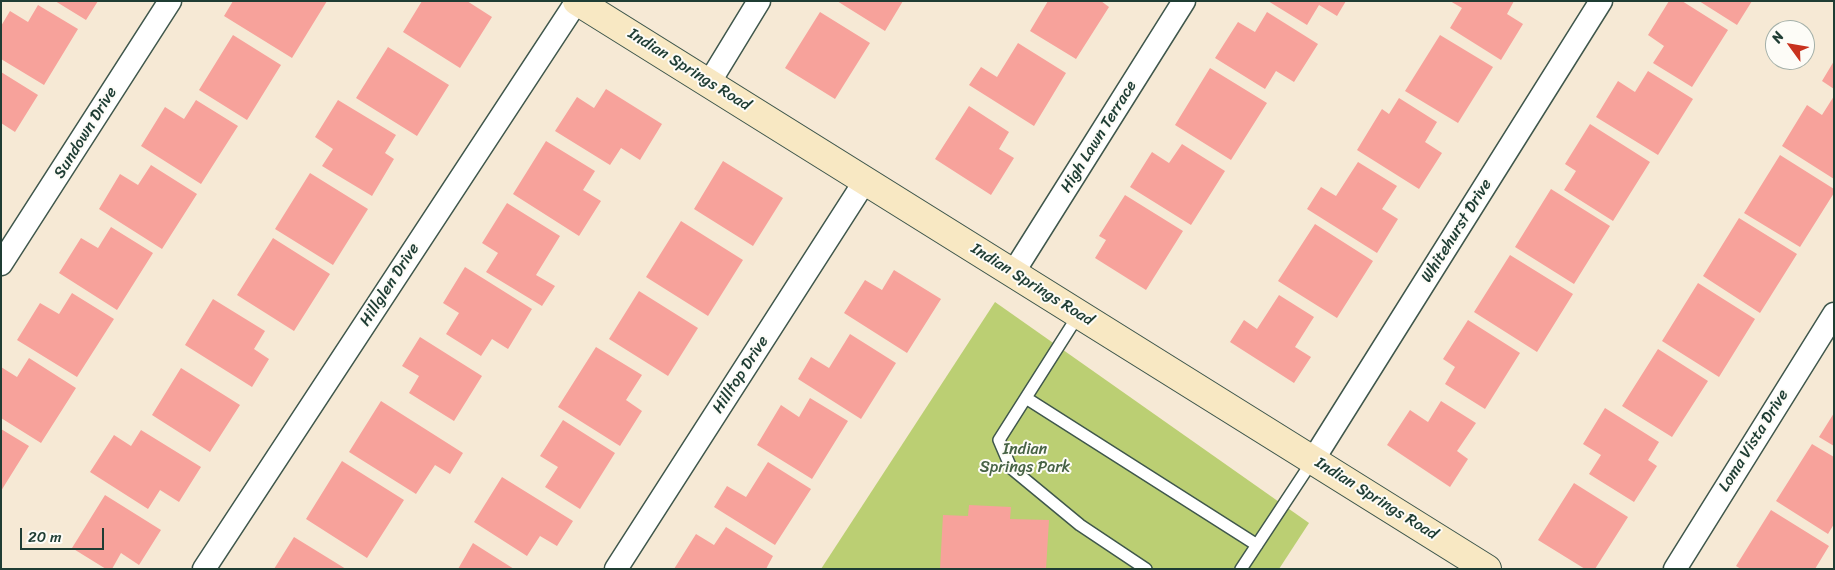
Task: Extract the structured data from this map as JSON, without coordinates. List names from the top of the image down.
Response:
{
  "streets": {
    "street": [
      "Indian Springs Road",
      "Sundown Drive",
      "High Lawn Terrace",
      "Whitehurst Drive",
      "Hillglen Drive",
      "Hilltop Drive",
      "Loma Vista Drive"
    ]
  },
  "crossings": [
    ["Indian Springs Road", "High Lawn Terrace"],
    ["Indian Springs Road", "Whitehurst Drive"],
    ["Indian Springs Road", "Hillglen Drive"],
    ["Indian Springs Road", "Hilltop Drive"]
  ],
  "parks": ["Indian Springs Park"],
  "scale_bar": "20 m",
  "north": "top left"
}
